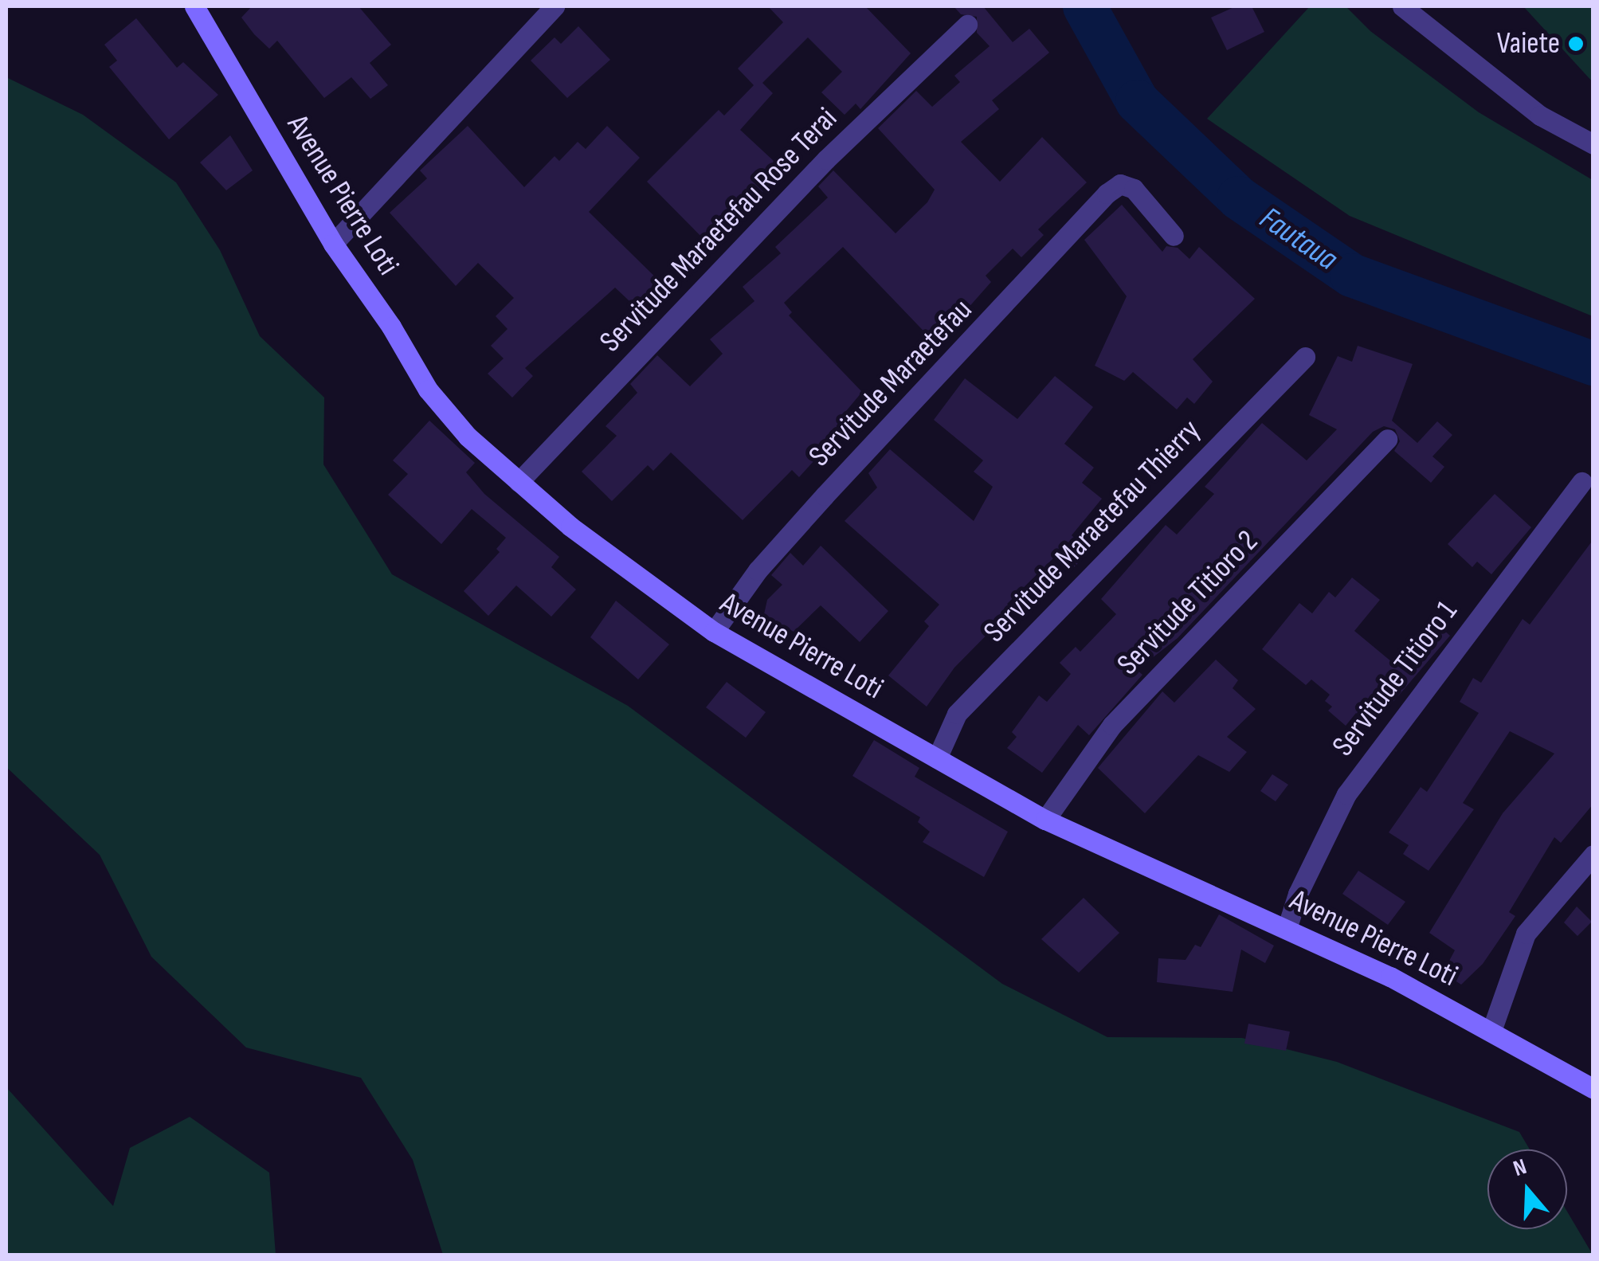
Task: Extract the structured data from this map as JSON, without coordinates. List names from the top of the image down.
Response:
{
  "streets": {
    "main road": ["Avenue Pierre Loti"],
    "street": [
      "Servitude Maraetefau Rose Terai",
      "Servitude Maraetefau",
      "Servitude Maraetefau Thierry",
      "Servitude Titioro 2",
      "Servitude Titioro 1"
    ]
  },
  "crossings": [
    ["Avenue Pierre Loti", "Servitude Maraetefau Rose Terai"],
    ["Avenue Pierre Loti", "Servitude Maraetefau"],
    ["Avenue Pierre Loti", "Servitude Maraetefau Thierry"],
    ["Avenue Pierre Loti", "Servitude Titioro 2"],
    ["Avenue Pierre Loti", "Servitude Titioro 1"]
  ],
  "water": ["Fautaua"],
  "places": ["Vaiete"],
  "north": "top"
}
